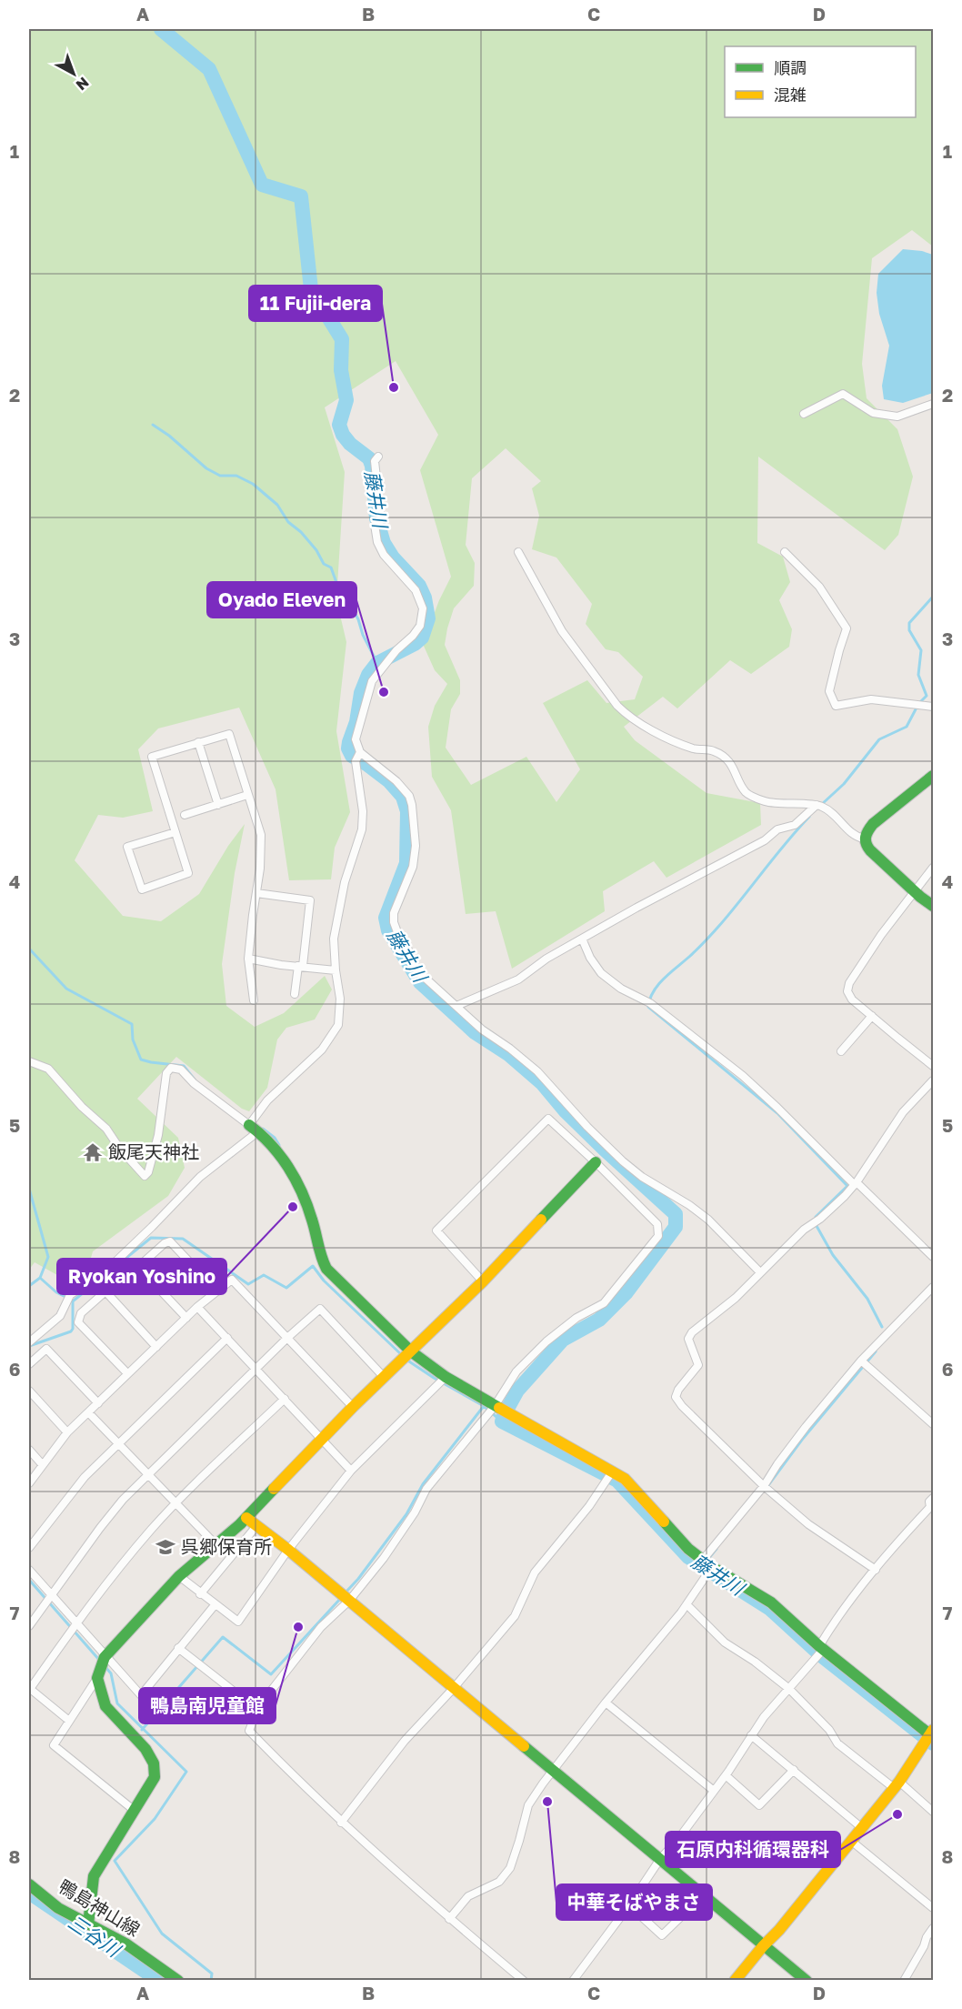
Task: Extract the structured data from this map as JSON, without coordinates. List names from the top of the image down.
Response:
{
  "streets": {
    "street": ["鴨島神山線"]
  },
  "water": ["藤井川", "三谷川"],
  "places": {
    "other": [
      "11 Fujii-dera",
      "Oyado Eleven",
      "Ryokan Yoshino",
      "鴨島南児童館",
      "中華そばやまさ",
      "石原内科循環器科"
    ],
    "temple": ["飯尾天神社"],
    "school or university": ["呉郷保育所"]
  },
  "legend": ["順調", "混雑"],
  "north": "bottom right",
  "grid": {
    "columns": [
      "A",
      "B",
      "C",
      "D"
    ],
    "rows": [
      "1",
      "2",
      "3",
      "4",
      "5",
      "6",
      "7",
      "8"
    ]
  }
}
